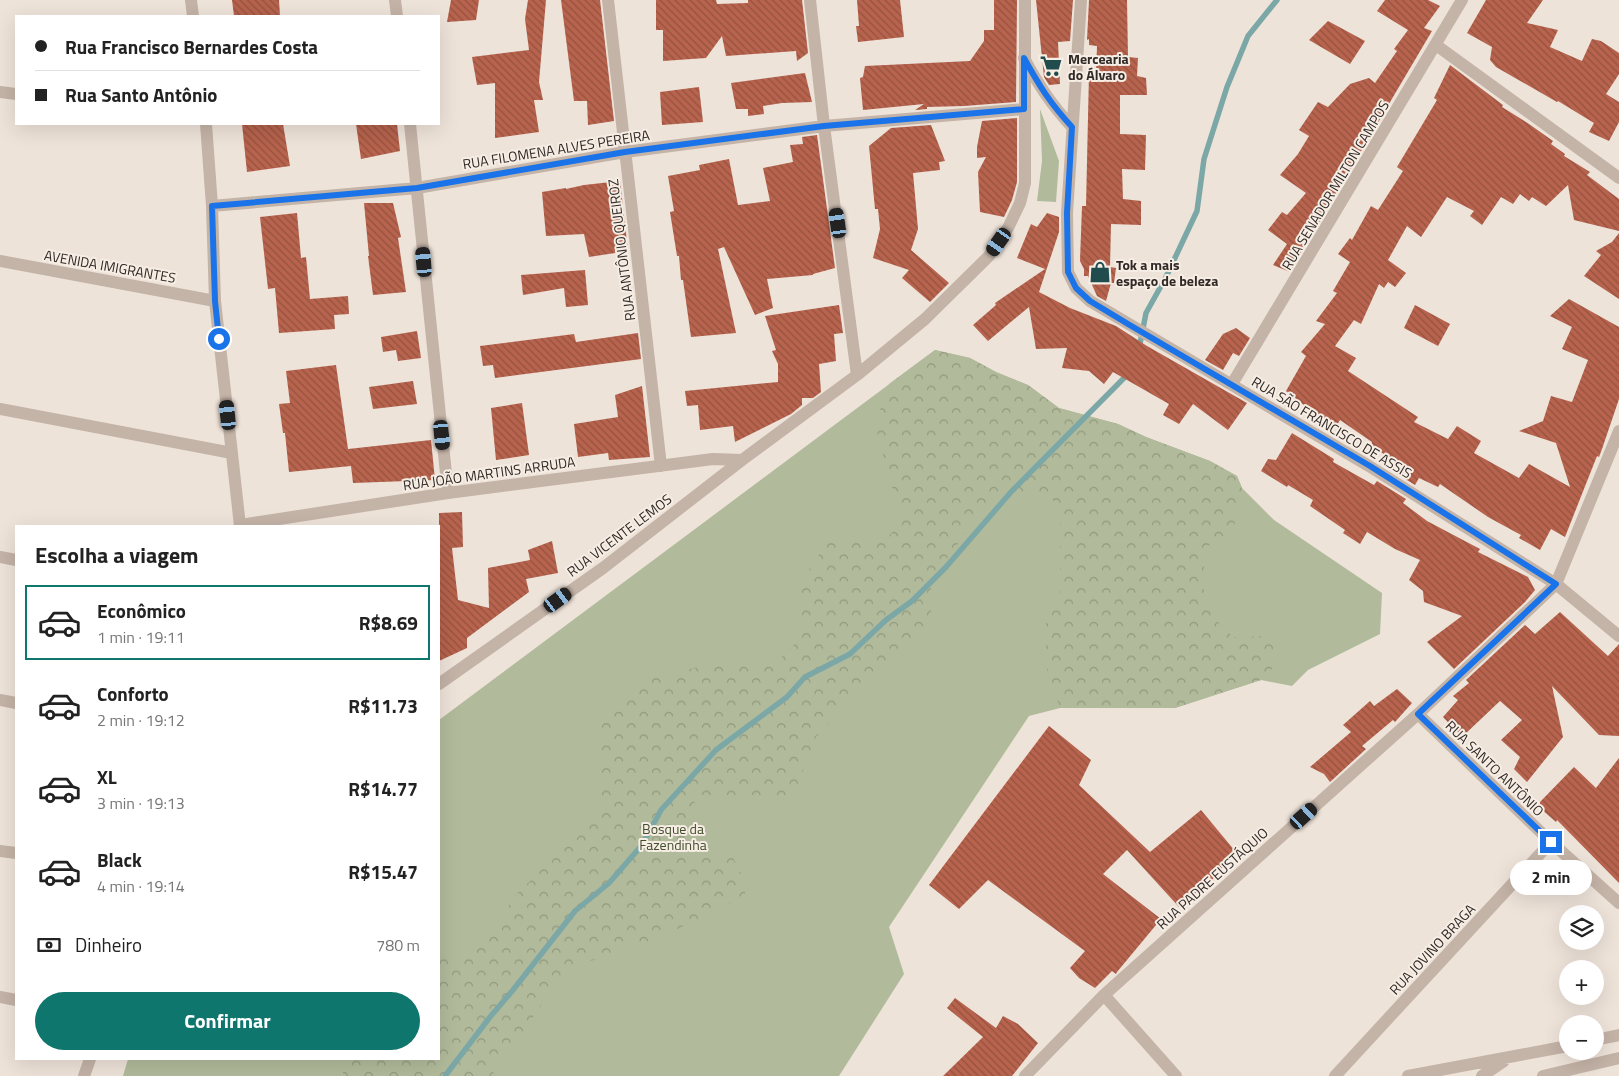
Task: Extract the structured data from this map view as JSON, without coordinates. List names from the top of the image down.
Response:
{
  "streets": {
    "street": [
      "RUA FILOMENA ALVES PEREIRA",
      "RUA SENADOR MILTON CAMPOS",
      "RUA ANTÔNIO QUEIROZ",
      "AVENIDA IMIGRANTES",
      "RUA SÃO FRANCISCO DE ASSIS",
      "RUA JOÃO MARTINS ARRUDA",
      "RUA VICENTE LEMOS",
      "RUA SANTO ANTÔNIO",
      "RUA PADRE EUSTÁQUIO",
      "RUA JOVINO BRAGA"
    ]
  },
  "crossings": [
    ["RUA FILOMENA ALVES PEREIRA", "RUA ANTÔNIO QUEIROZ"],
    ["RUA FILOMENA ALVES PEREIRA", "RUA VICENTE LEMOS"],
    ["RUA SENADOR MILTON CAMPOS", "RUA SÃO FRANCISCO DE ASSIS"],
    ["RUA ANTÔNIO QUEIROZ", "RUA JOÃO MARTINS ARRUDA"],
    ["RUA SÃO FRANCISCO DE ASSIS", "RUA PADRE EUSTÁQUIO"],
    ["RUA JOÃO MARTINS ARRUDA", "RUA VICENTE LEMOS"],
    ["RUA SANTO ANTÔNIO", "RUA PADRE EUSTÁQUIO"],
    ["RUA SANTO ANTÔNIO", "RUA JOVINO BRAGA"]
  ],
  "parks": ["Bosque da Fazendinha"],
  "places": {
    "supermarket": ["Mercearia do Álvaro"],
    "shop": ["Tok a mais espaço de beleza"]
  },
  "page": {
    "banner": ["Rua Francisco Bernardes Costa", "Rua Santo Antônio"],
    "heading": "Escolha a viagem",
    "list": [
      {
        "name": "Econômico",
        "note": "1 min · 19:11",
        "value": "R$8.69"
      },
      {
        "name": "Conforto",
        "note": "2 min · 19:12",
        "value": "R$11.73"
      },
      {
        "name": "XL",
        "note": "3 min · 19:13",
        "value": "R$14.77"
      },
      {
        "name": "Black",
        "note": "4 min · 19:14",
        "value": "R$15.47"
      }
    ],
    "bubble": "2 min",
    "map_buttons": ["+", "−"],
    "pay": ["Dinheiro", "780 m"],
    "buttons": "Confirmar"
  }
}
